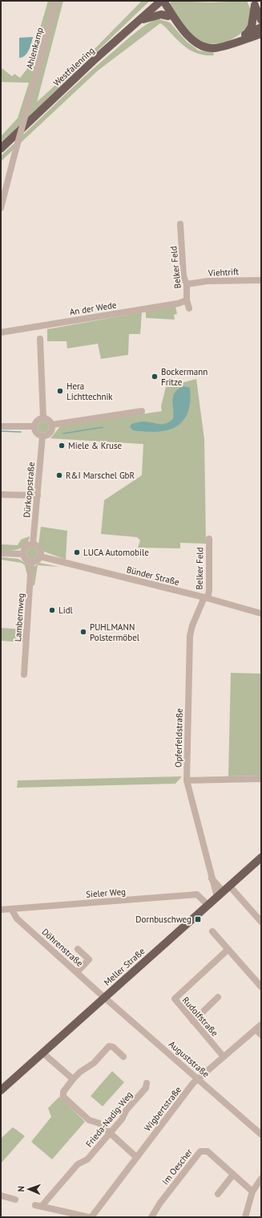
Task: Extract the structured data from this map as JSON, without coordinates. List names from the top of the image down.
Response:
{
  "streets": {
    "main road": ["Westfalenring", "Meller Straße"],
    "street": [
      "Ahlenkamp",
      "Belker Feld",
      "Viehtrift",
      "An der Wede",
      "Dürkoppstraße",
      "Bünder Straße",
      "Lambernweg",
      "Opferfeldstraße",
      "Sieler Weg",
      "Döhrenstraße",
      "Rudolfstraße",
      "Auguststraße",
      "Wigbertstraße",
      "Frieda-Nadig-Weg",
      "Im Oescher"
    ]
  },
  "crossings": [
    ["Belker Feld", "Viehtrift"],
    ["Belker Feld", "An der Wede"],
    ["Belker Feld", "Bünder Straße"],
    ["Belker Feld", "Opferfeldstraße"],
    ["Dürkoppstraße", "Bünder Straße"],
    ["Dürkoppstraße", "Lambernweg"],
    ["Bünder Straße", "Lambernweg"],
    ["Bünder Straße", "Opferfeldstraße"],
    ["Opferfeldstraße", "Meller Straße"],
    ["Sieler Weg", "Döhrenstraße"],
    ["Sieler Weg", "Meller Straße"],
    ["Döhrenstraße", "Meller Straße"],
    ["Döhrenstraße", "Auguststraße"],
    ["Meller Straße", "Auguststraße"],
    ["Rudolfstraße", "Wigbertstraße"],
    ["Auguststraße", "Wigbertstraße"]
  ],
  "places": {
    "other": [
      "Bockermann Fritze",
      "Hera Lichttechnik",
      "Miele & Kruse",
      "R&I Marschel GbR",
      "LUCA Automobile",
      "Lidl",
      "PUHLMANN Polstermöbel"
    ],
    "transit": ["Dornbuschweg"]
  },
  "north": "left"
}
